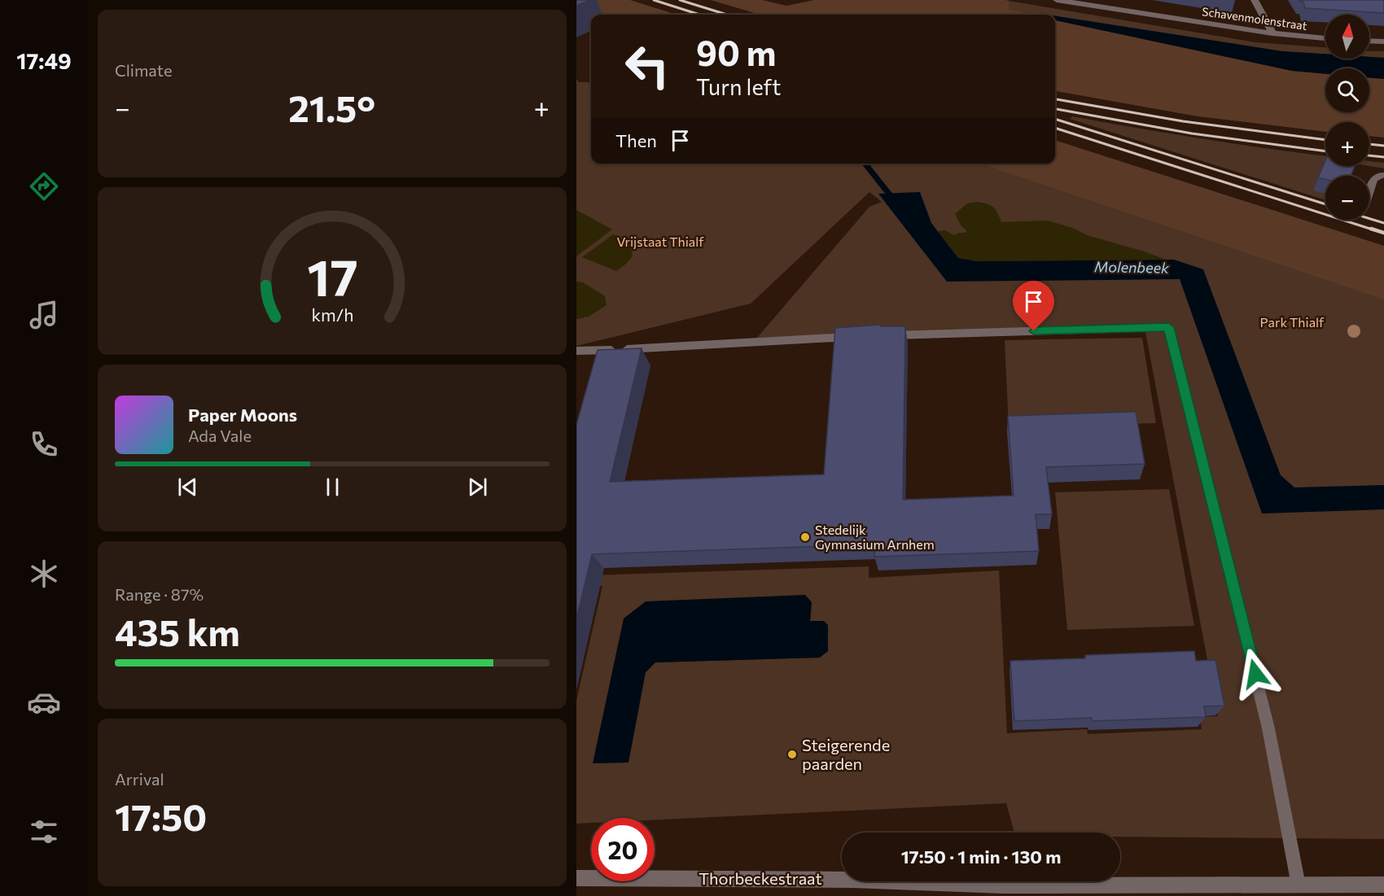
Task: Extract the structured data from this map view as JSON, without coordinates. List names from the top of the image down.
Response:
{
  "streets": {
    "street": ["Schavenmolenstraat", "Thorbeckestraat"]
  },
  "water": ["Molenbeek"],
  "parks": ["Vrijstaat Thialf", "Park Thialf"],
  "places": ["Stedelijk Gymnasium Arnhem", "Steigerende paarden"],
  "north": "top",
  "page": {
    "tabs": "17:49",
    "tile": [
      "Climate",
      ["Range · 87%", "435 km"],
      ["Arrival", "17:50"]
    ],
    "map_buttons": ["+", "−"],
    "turn": ["90 m", "Turn left"],
    "heat": ["−", "21.5°", "+"],
    "then": "Then",
    "song": ["Paper Moons", "Ada Vale"],
    "limit": "20",
    "trip": "17:50 · 1 min · 130 m",
    "gauge": ["17", "km/h"]
  }
}
